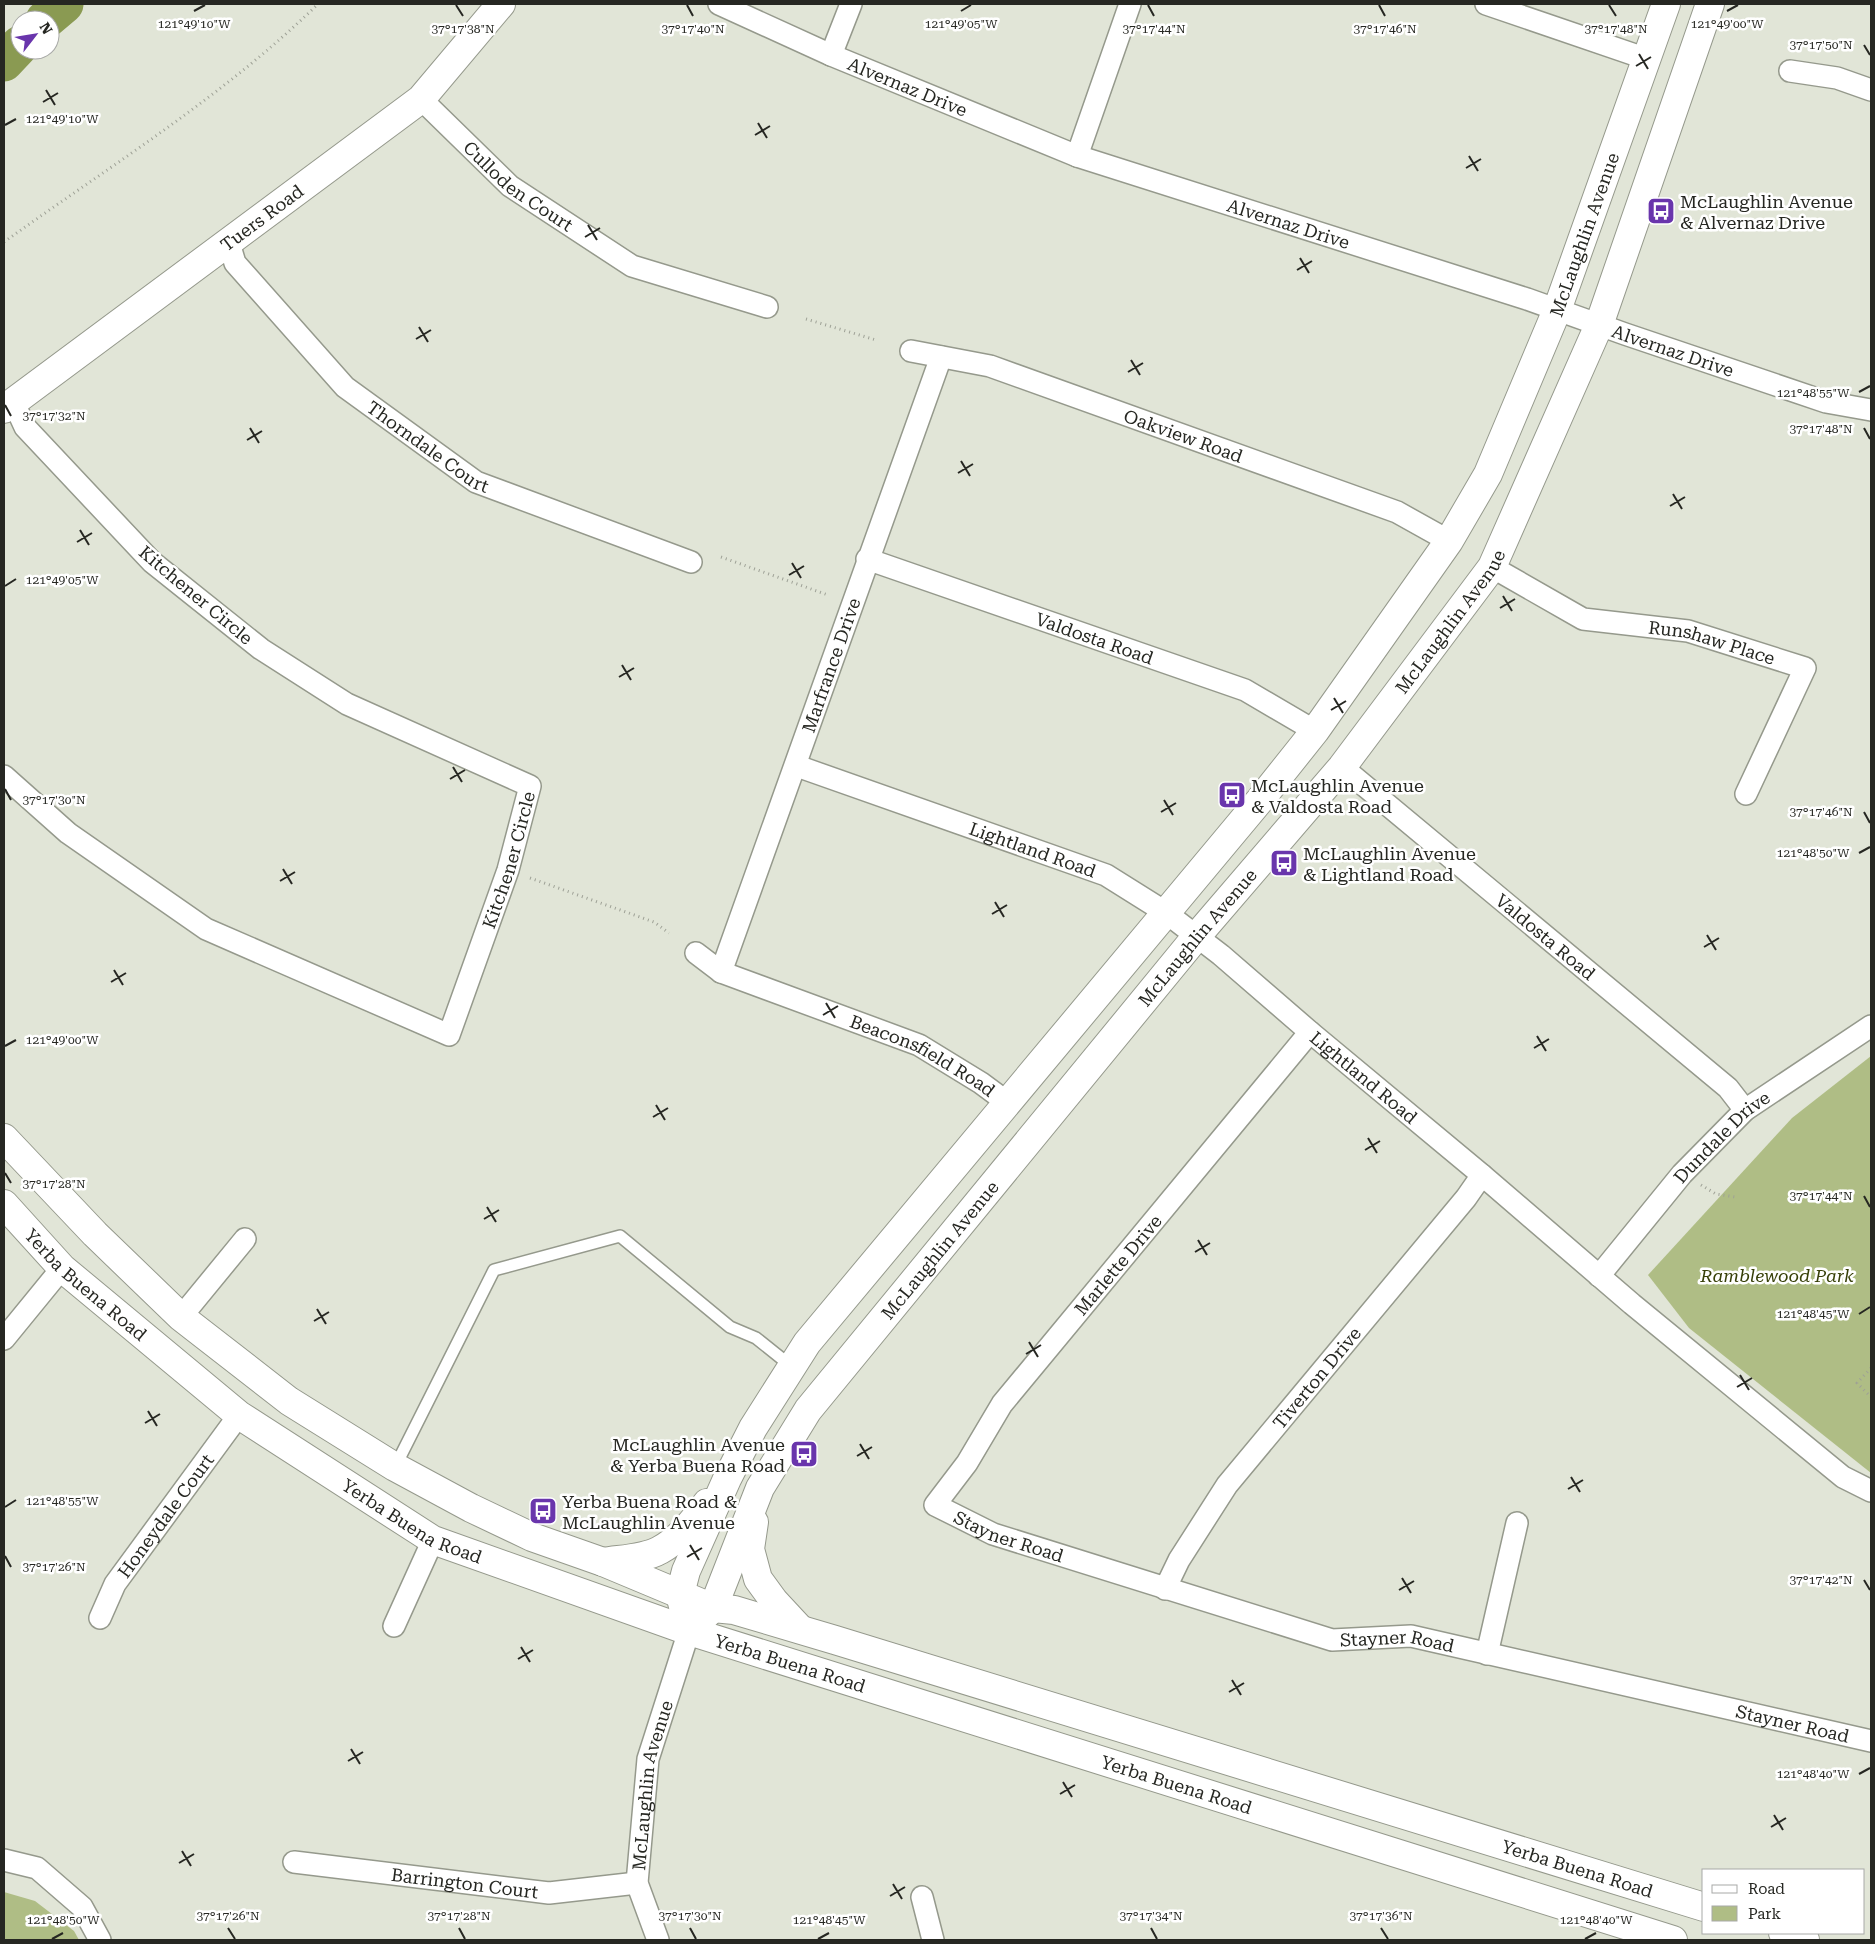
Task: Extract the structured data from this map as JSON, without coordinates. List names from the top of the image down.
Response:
{
  "streets": {
    "main road": ["Tuers Road", "McLaughlin Avenue", "Yerba Buena Road"],
    "street": [
      "Alvernaz Drive",
      "Culloden Court",
      "Oakview Road",
      "Thorndale Court",
      "Kitchener Circle",
      "Valdosta Road",
      "Runshaw Place",
      "Marfrance Drive",
      "Lightland Road",
      "Beaconsfield Road",
      "Dundale Drive",
      "Marlette Drive",
      "Tiverton Drive",
      "Honeydale Court",
      "Stayner Road",
      "Barrington Court"
    ]
  },
  "crossings": [
    ["Alvernaz Drive", "McLaughlin Avenue"],
    ["Culloden Court", "Tuers Road"],
    ["Tuers Road", "Thorndale Court"],
    ["Tuers Road", "Kitchener Circle"],
    ["McLaughlin Avenue", "Oakview Road"],
    ["McLaughlin Avenue", "Valdosta Road"],
    ["McLaughlin Avenue", "Runshaw Place"],
    ["McLaughlin Avenue", "Lightland Road"],
    ["McLaughlin Avenue", "Beaconsfield Road"],
    ["McLaughlin Avenue", "Yerba Buena Road"],
    ["McLaughlin Avenue", "Barrington Court"],
    ["Oakview Road", "Marfrance Drive"],
    ["Valdosta Road", "Marfrance Drive"],
    ["Valdosta Road", "Dundale Drive"],
    ["Marfrance Drive", "Lightland Road"],
    ["Marfrance Drive", "Beaconsfield Road"],
    ["Lightland Road", "Dundale Drive"],
    ["Lightland Road", "Marlette Drive"],
    ["Lightland Road", "Tiverton Drive"],
    ["Marlette Drive", "Stayner Road"],
    ["Yerba Buena Road", "Honeydale Court"],
    ["Tiverton Drive", "Stayner Road"]
  ],
  "parks": ["Ramblewood Park"],
  "places": {
    "bus stop": [
      "McLaughlin Avenue & Alvernaz Drive",
      "McLaughlin Avenue & Valdosta Road",
      "McLaughlin Avenue & Lightland Road",
      "McLaughlin Avenue & Yerba Buena Road",
      "Yerba Buena Road & McLaughlin Avenue"
    ]
  },
  "legend": ["Road", "Park"],
  "north": "top right",
  "coordinates": [
    "121°49'10\"W",
    "121°49'05\"W",
    "121°49'00\"W",
    "37°17'38\"N",
    "37°17'44\"N",
    "37°17'46\"N",
    "37°17'40\"N",
    "37°17'48\"N",
    "37°17'50\"N",
    "121°48'55\"W",
    "37°17'32\"N",
    "37°17'30\"N",
    "121°48'50\"W",
    "37°17'28\"N",
    "121°48'45\"W",
    "37°17'26\"N",
    "37°17'42\"N",
    "121°48'40\"W",
    "37°17'34\"N",
    "37°17'36\"N"
  ]
}
